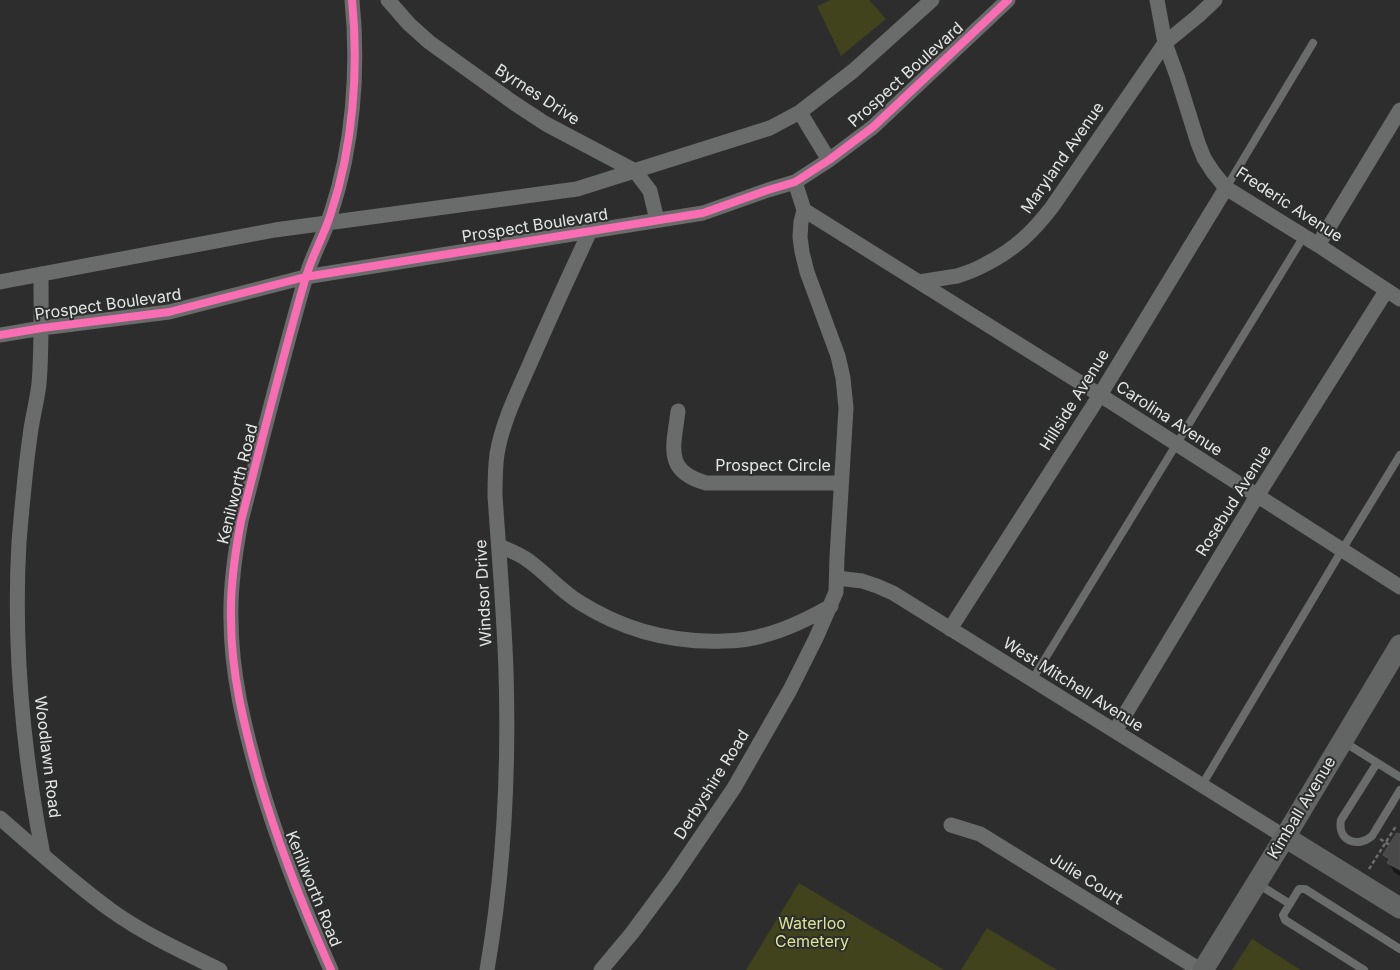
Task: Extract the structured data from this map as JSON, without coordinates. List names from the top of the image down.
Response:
{
  "streets": {
    "main road": ["Kimball Avenue"],
    "street": [
      "Prospect Boulevard",
      "Byrnes Drive",
      "Maryland Avenue",
      "Frederic Avenue",
      "Hillside Avenue",
      "Carolina Avenue",
      "Prospect Circle",
      "Kenilworth Road",
      "Rosebud Avenue",
      "Windsor Drive",
      "West Mitchell Avenue",
      "Woodlawn Road",
      "Derbyshire Road",
      "Julie Court"
    ]
  },
  "crossings": [
    ["Prospect Boulevard", "Byrnes Drive"],
    ["Prospect Boulevard", "Kenilworth Road"],
    ["Prospect Boulevard", "Windsor Drive"],
    ["Prospect Boulevard", "Woodlawn Road"],
    ["Maryland Avenue", "Frederic Avenue"],
    ["Maryland Avenue", "Carolina Avenue"],
    ["Frederic Avenue", "Hillside Avenue"],
    ["Frederic Avenue", "Rosebud Avenue"],
    ["Hillside Avenue", "Carolina Avenue"],
    ["Hillside Avenue", "West Mitchell Avenue"],
    ["Carolina Avenue", "Rosebud Avenue"],
    ["Rosebud Avenue", "West Mitchell Avenue"],
    ["West Mitchell Avenue", "Derbyshire Road"],
    ["West Mitchell Avenue", "Kimball Avenue"],
    ["Kimball Avenue", "Julie Court"]
  ],
  "parks": ["Waterloo Cemetery"]
}
